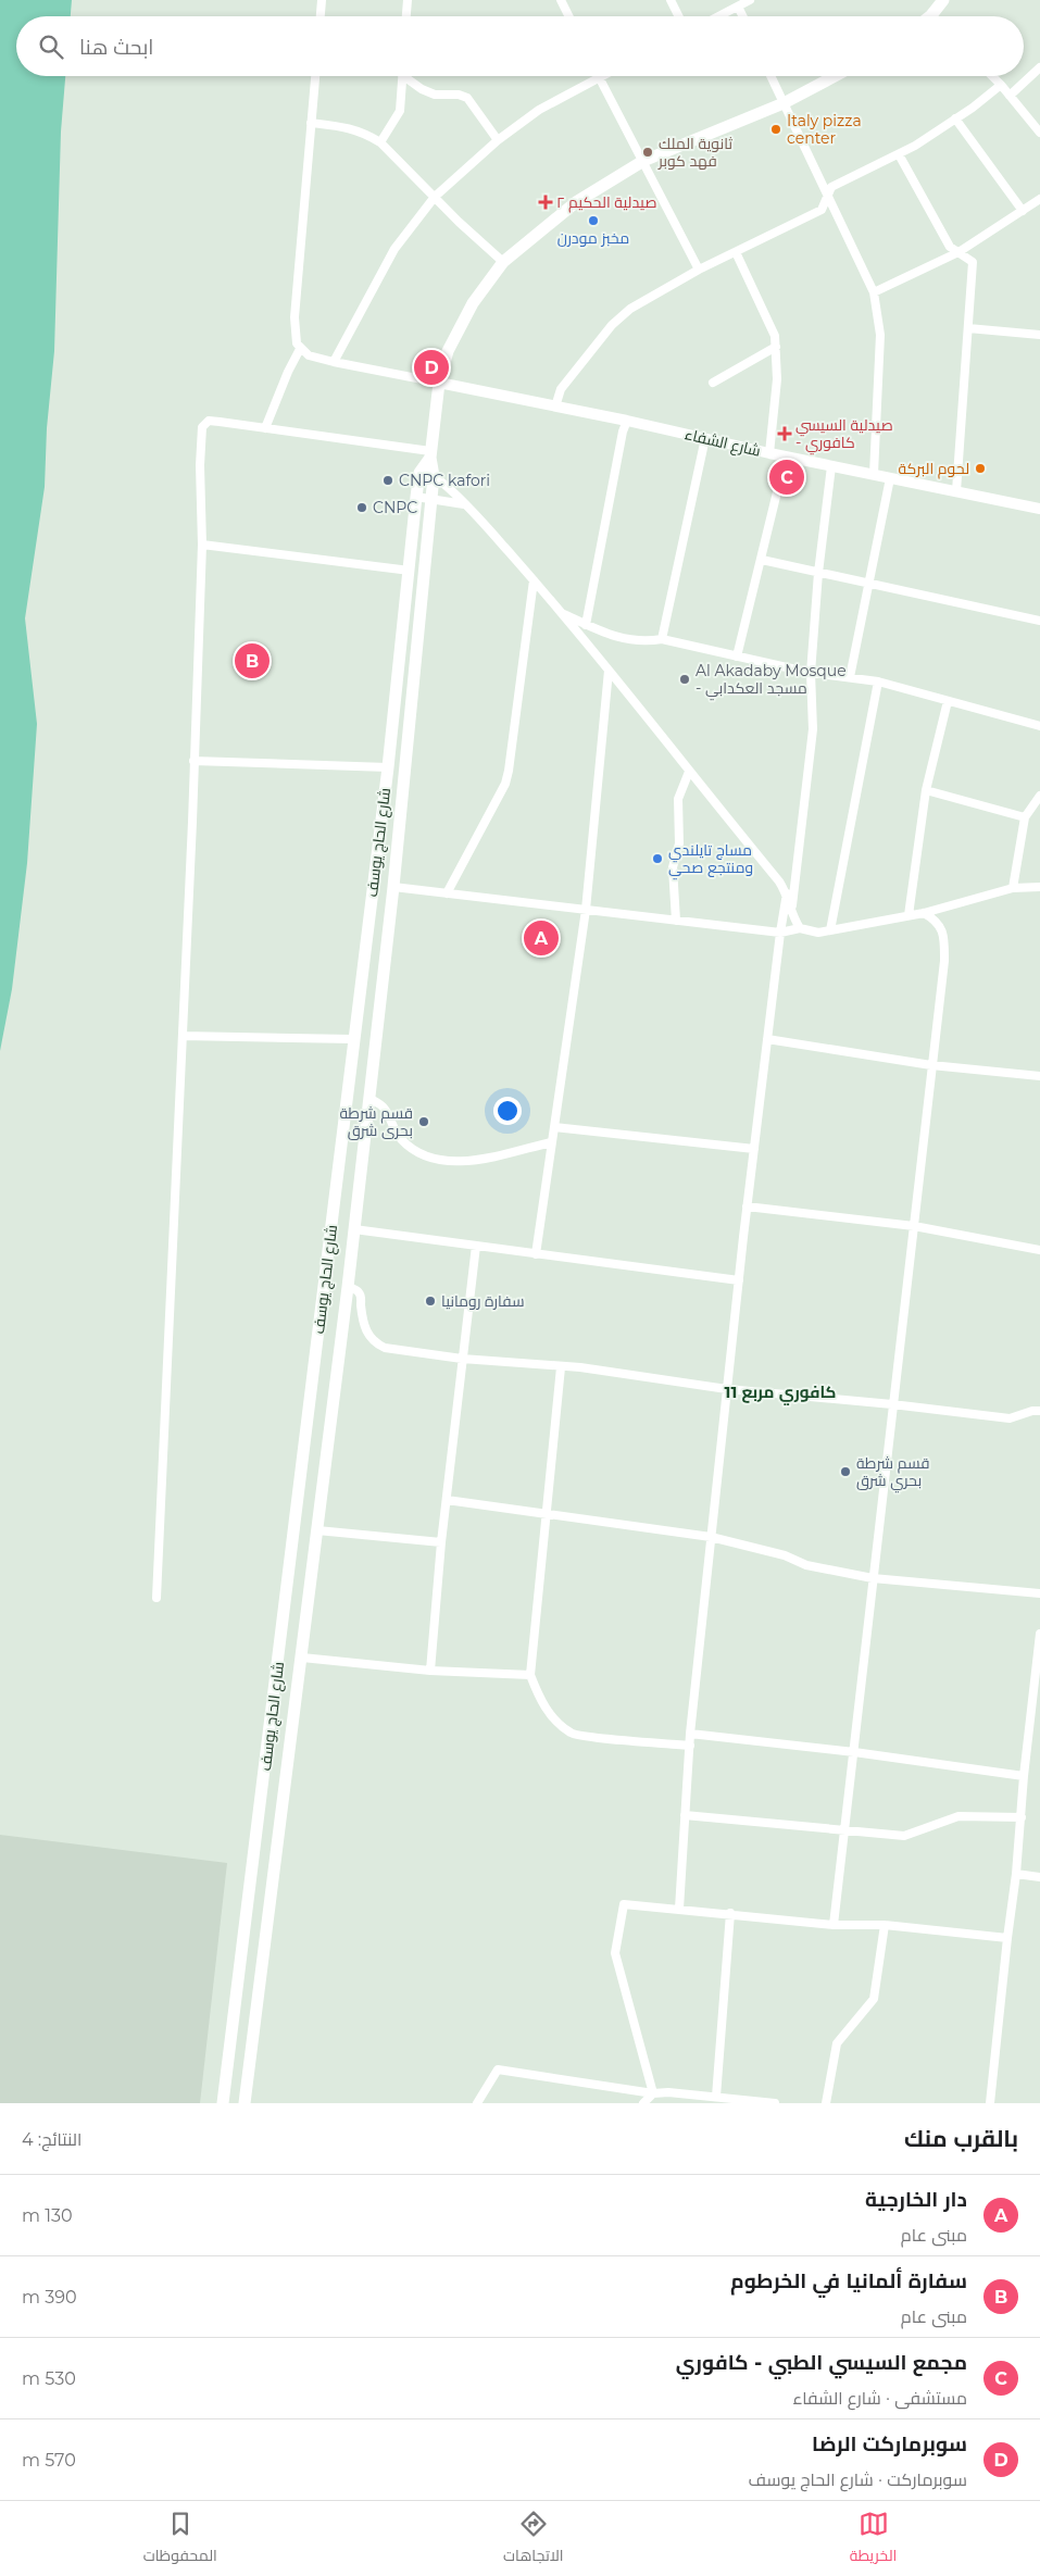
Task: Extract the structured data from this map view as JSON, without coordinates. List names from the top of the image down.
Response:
{
  "streets": {
    "main road": ["شارع الحاج يوسف"],
    "street": ["شارع الشفاء"]
  },
  "crossings": [
    ["شارع الشفاء", "شارع الحاج يوسف"]
  ],
  "districts": ["كافوري مربع 11"],
  "places": {
    "other": [
      "Italy pizza center",
      "ثانوية الملك فهد كوبر",
      "مخبز مودرن",
      "لحوم البركة",
      "CNPC kafori",
      "CNPC",
      "Al Akadaby Mosque - مسجد العكدابي",
      "مساج تايلندي ومنتجع صحي",
      "قسم شرطة بحرى شرق",
      "سفارة رومانيا",
      "قسم شرطة بحري شرق"
    ],
    "health": ["صيدلية الحكيم ٢", "صيدلية السيسي - كافوري"]
  },
  "page": {
    "search": "ابحث هنا",
    "pins": [
      "D",
      "C",
      "B",
      "A"
    ],
    "heading": ["بالقرب منك", "النتائج: 4"],
    "list": [
      {
        "mark": "A",
        "name": "دار الخارجية",
        "note": "مبنى عام",
        "value": "130 m"
      },
      {
        "mark": "B",
        "name": "سفارة ألمانيا في الخرطوم",
        "note": "مبنى عام",
        "value": "390 m"
      },
      {
        "mark": "C",
        "name": "مجمع السيسي الطبي - كافوري",
        "note": "مستشفى · شارع الشفاء",
        "value": "530 m"
      },
      {
        "mark": "D",
        "name": "سوبرماركت الرضا",
        "note": "سوبرماركت · شارع الحاج يوسف",
        "value": "570 m"
      }
    ],
    "nav": ["الخريطة", "الاتجاهات", "المحفوظات"]
  }
}
